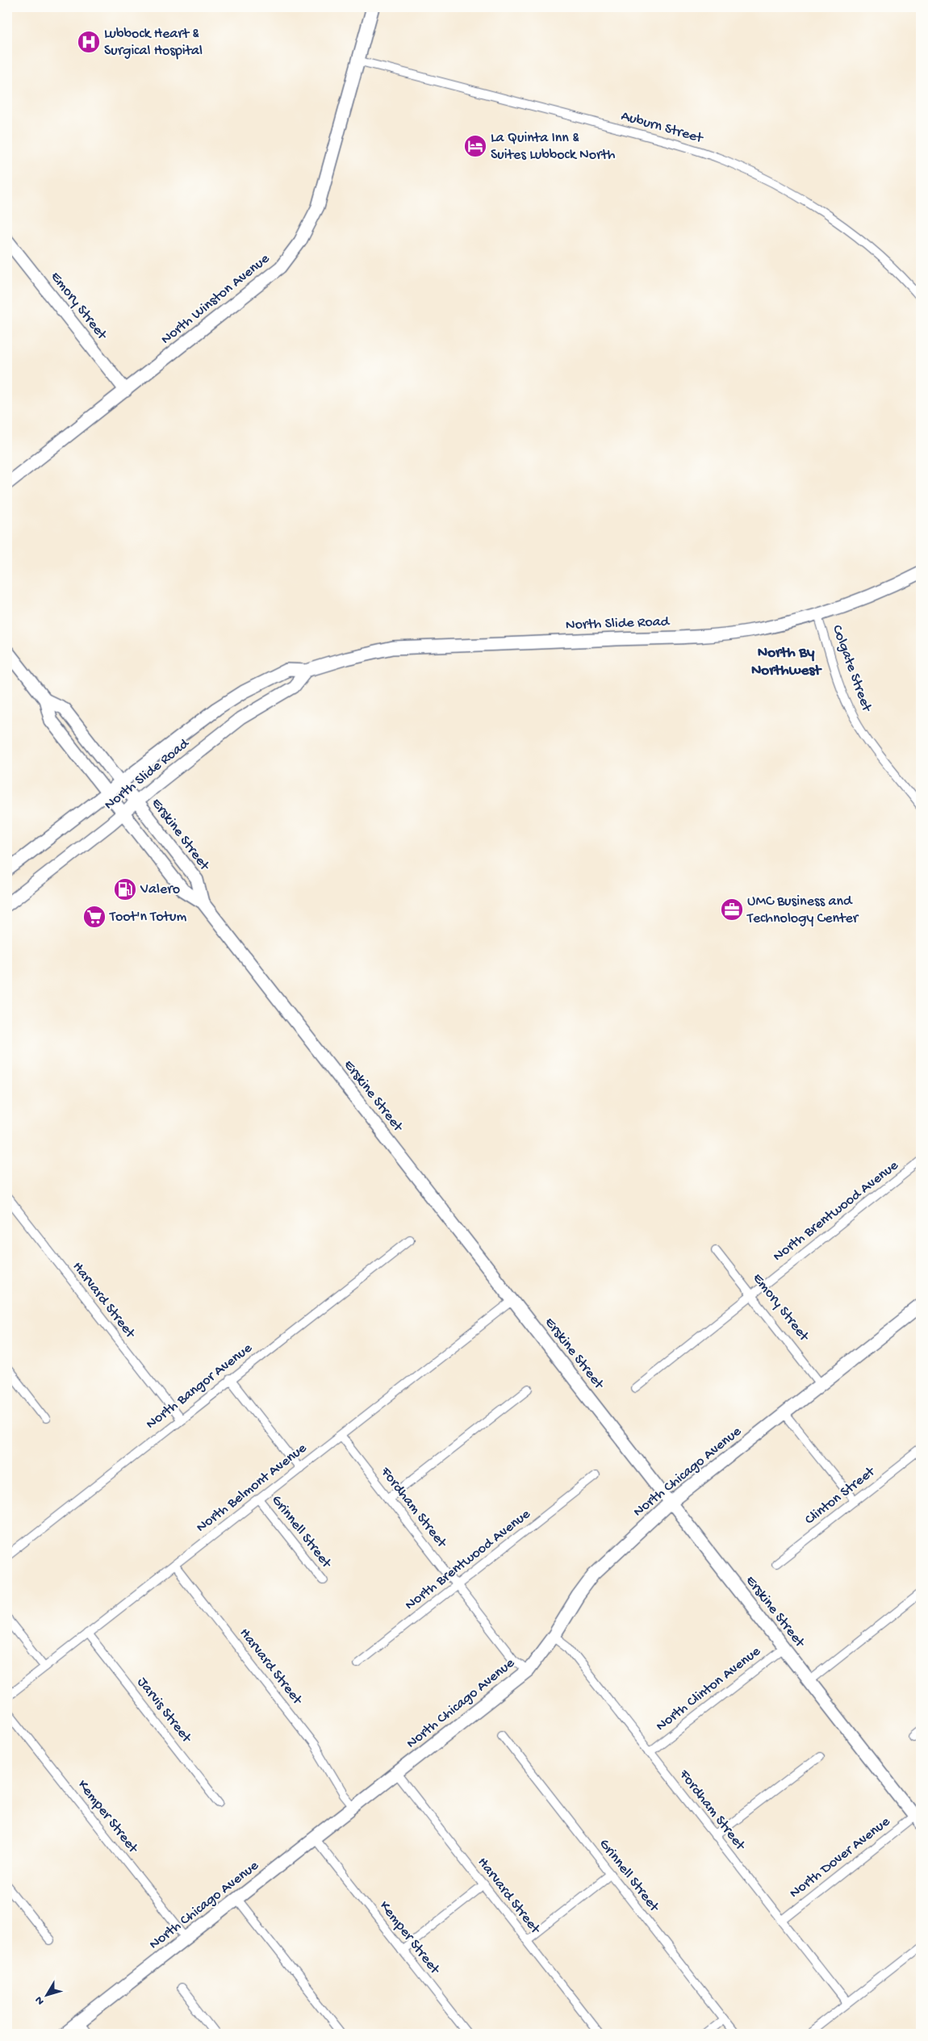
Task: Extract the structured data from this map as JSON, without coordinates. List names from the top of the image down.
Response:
{
  "streets": {
    "main road": [
      "North Winston Avenue",
      "Emory Street",
      "North Slide Road",
      "Erskine Street",
      "North Chicago Avenue"
    ],
    "street": [
      "Auburn Street",
      "Colgate Street",
      "North Brentwood Avenue",
      "Harvard Street",
      "North Bangor Avenue",
      "North Belmont Avenue",
      "Clinton Street",
      "Fordham Street",
      "Grinnell Street",
      "North Clinton Avenue",
      "Jarvis Street",
      "Kemper Street",
      "North Dover Avenue"
    ]
  },
  "crossings": [
    ["Auburn Street", "North Winston Avenue"],
    ["North Winston Avenue", "Emory Street"],
    ["Emory Street", "North Brentwood Avenue"],
    ["Emory Street", "North Chicago Avenue"],
    ["North Slide Road", "Colgate Street"],
    ["North Slide Road", "Erskine Street"],
    ["Erskine Street", "North Chicago Avenue"],
    ["Erskine Street", "North Belmont Avenue"],
    ["Erskine Street", "North Clinton Avenue"],
    ["Erskine Street", "North Dover Avenue"],
    ["North Brentwood Avenue", "Fordham Street"],
    ["Harvard Street", "North Bangor Avenue"],
    ["Harvard Street", "North Chicago Avenue"],
    ["Harvard Street", "North Belmont Avenue"],
    ["North Chicago Avenue", "Fordham Street"],
    ["North Chicago Avenue", "Kemper Street"],
    ["North Belmont Avenue", "Fordham Street"],
    ["North Belmont Avenue", "Grinnell Street"],
    ["North Belmont Avenue", "Jarvis Street"],
    ["Fordham Street", "North Clinton Avenue"],
    ["Fordham Street", "North Dover Avenue"]
  ],
  "districts": ["North By Northwest"],
  "places": {
    "hospital": ["Lubbock Heart & Surgical Hospital"],
    "hotel": ["La Quinta Inn & Suites Lubbock North"],
    "fuel station": ["Valero"],
    "office": ["UMC Business and Technology Center"],
    "supermarket": ["Toot'n Totum"]
  },
  "north": "bottom left"
}
